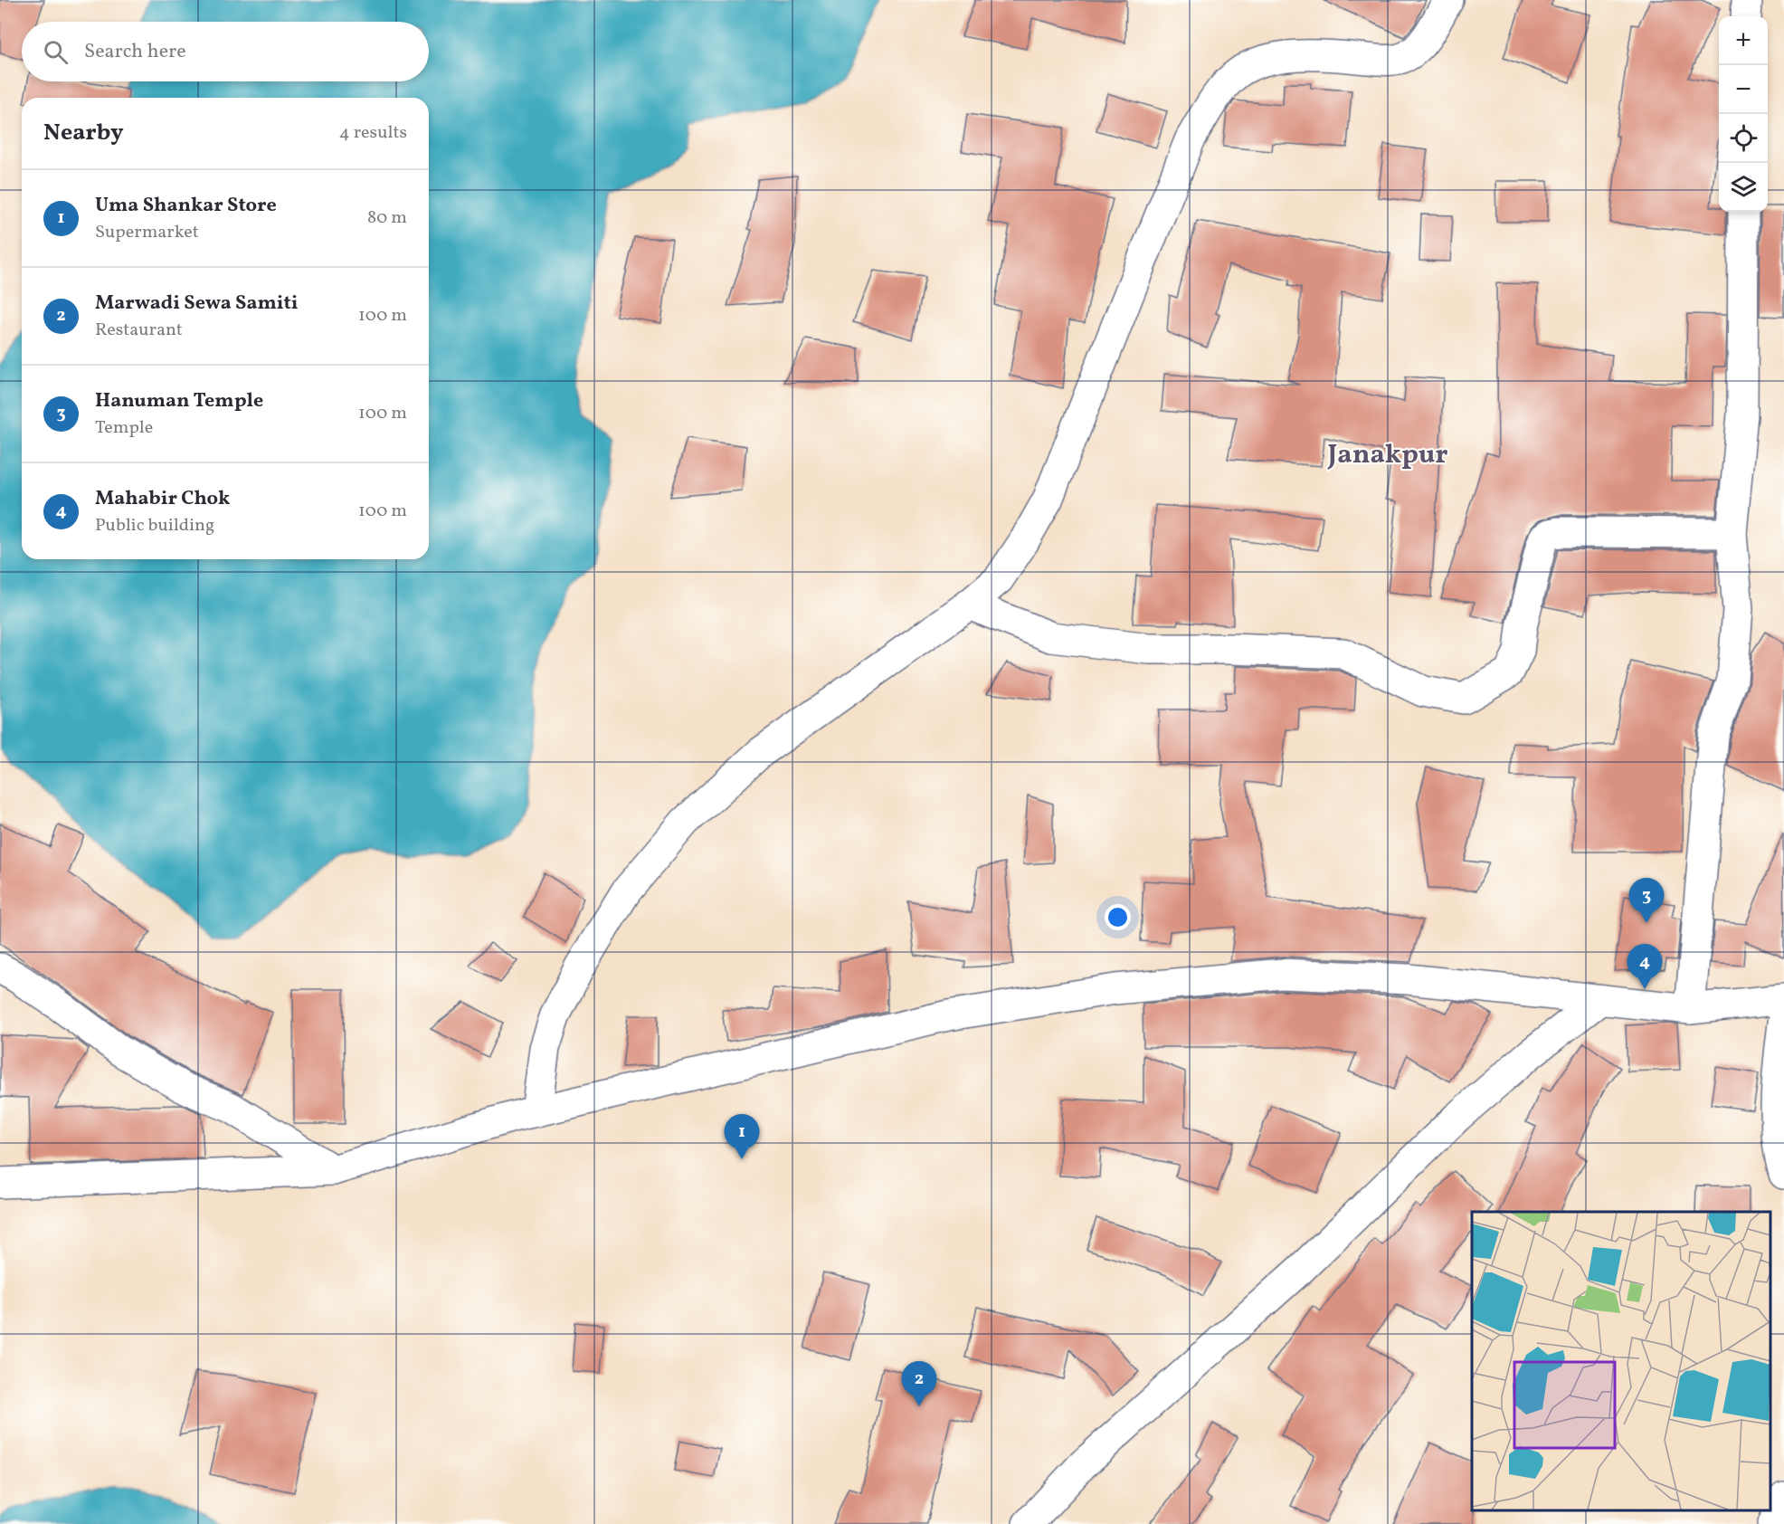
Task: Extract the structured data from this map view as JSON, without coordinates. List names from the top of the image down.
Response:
{
  "districts": ["Janakpur"],
  "page": {
    "map_buttons": ["+", "−"],
    "search": "Search here",
    "heading": ["Nearby", "4 results"],
    "list": [
      {
        "mark": "1",
        "name": "Uma Shankar Store",
        "note": "Supermarket",
        "value": "80 m"
      },
      {
        "mark": "2",
        "name": "Marwadi Sewa Samiti",
        "note": "Restaurant",
        "value": "100 m"
      },
      {
        "mark": "3",
        "name": "Hanuman Temple",
        "note": "Temple",
        "value": "100 m"
      },
      {
        "mark": "4",
        "name": "Mahabir Chok",
        "note": "Public building",
        "value": "100 m"
      }
    ],
    "pins": [
      "3",
      "4",
      "1",
      "2"
    ]
  }
}
